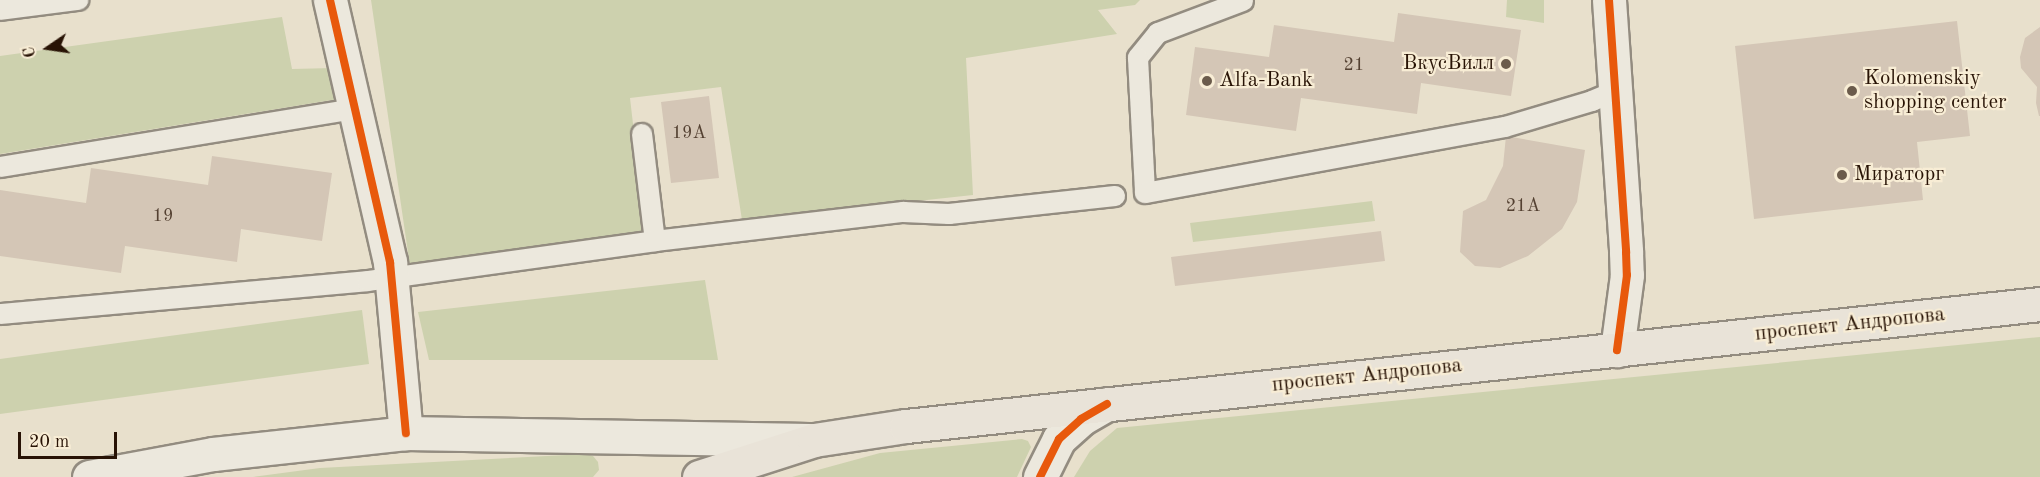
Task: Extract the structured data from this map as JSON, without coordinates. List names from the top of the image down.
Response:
{
  "streets": {
    "main road": ["проспект Андропова"]
  },
  "places": [
    "ВкусВилл",
    "Alfa-Bank",
    "Kolomenskiy shopping center",
    "Мираторг"
  ],
  "house_numbers": [
    "21",
    "19А",
    "21А",
    "19"
  ],
  "scale_bar": "20 m",
  "north": "left"
}
